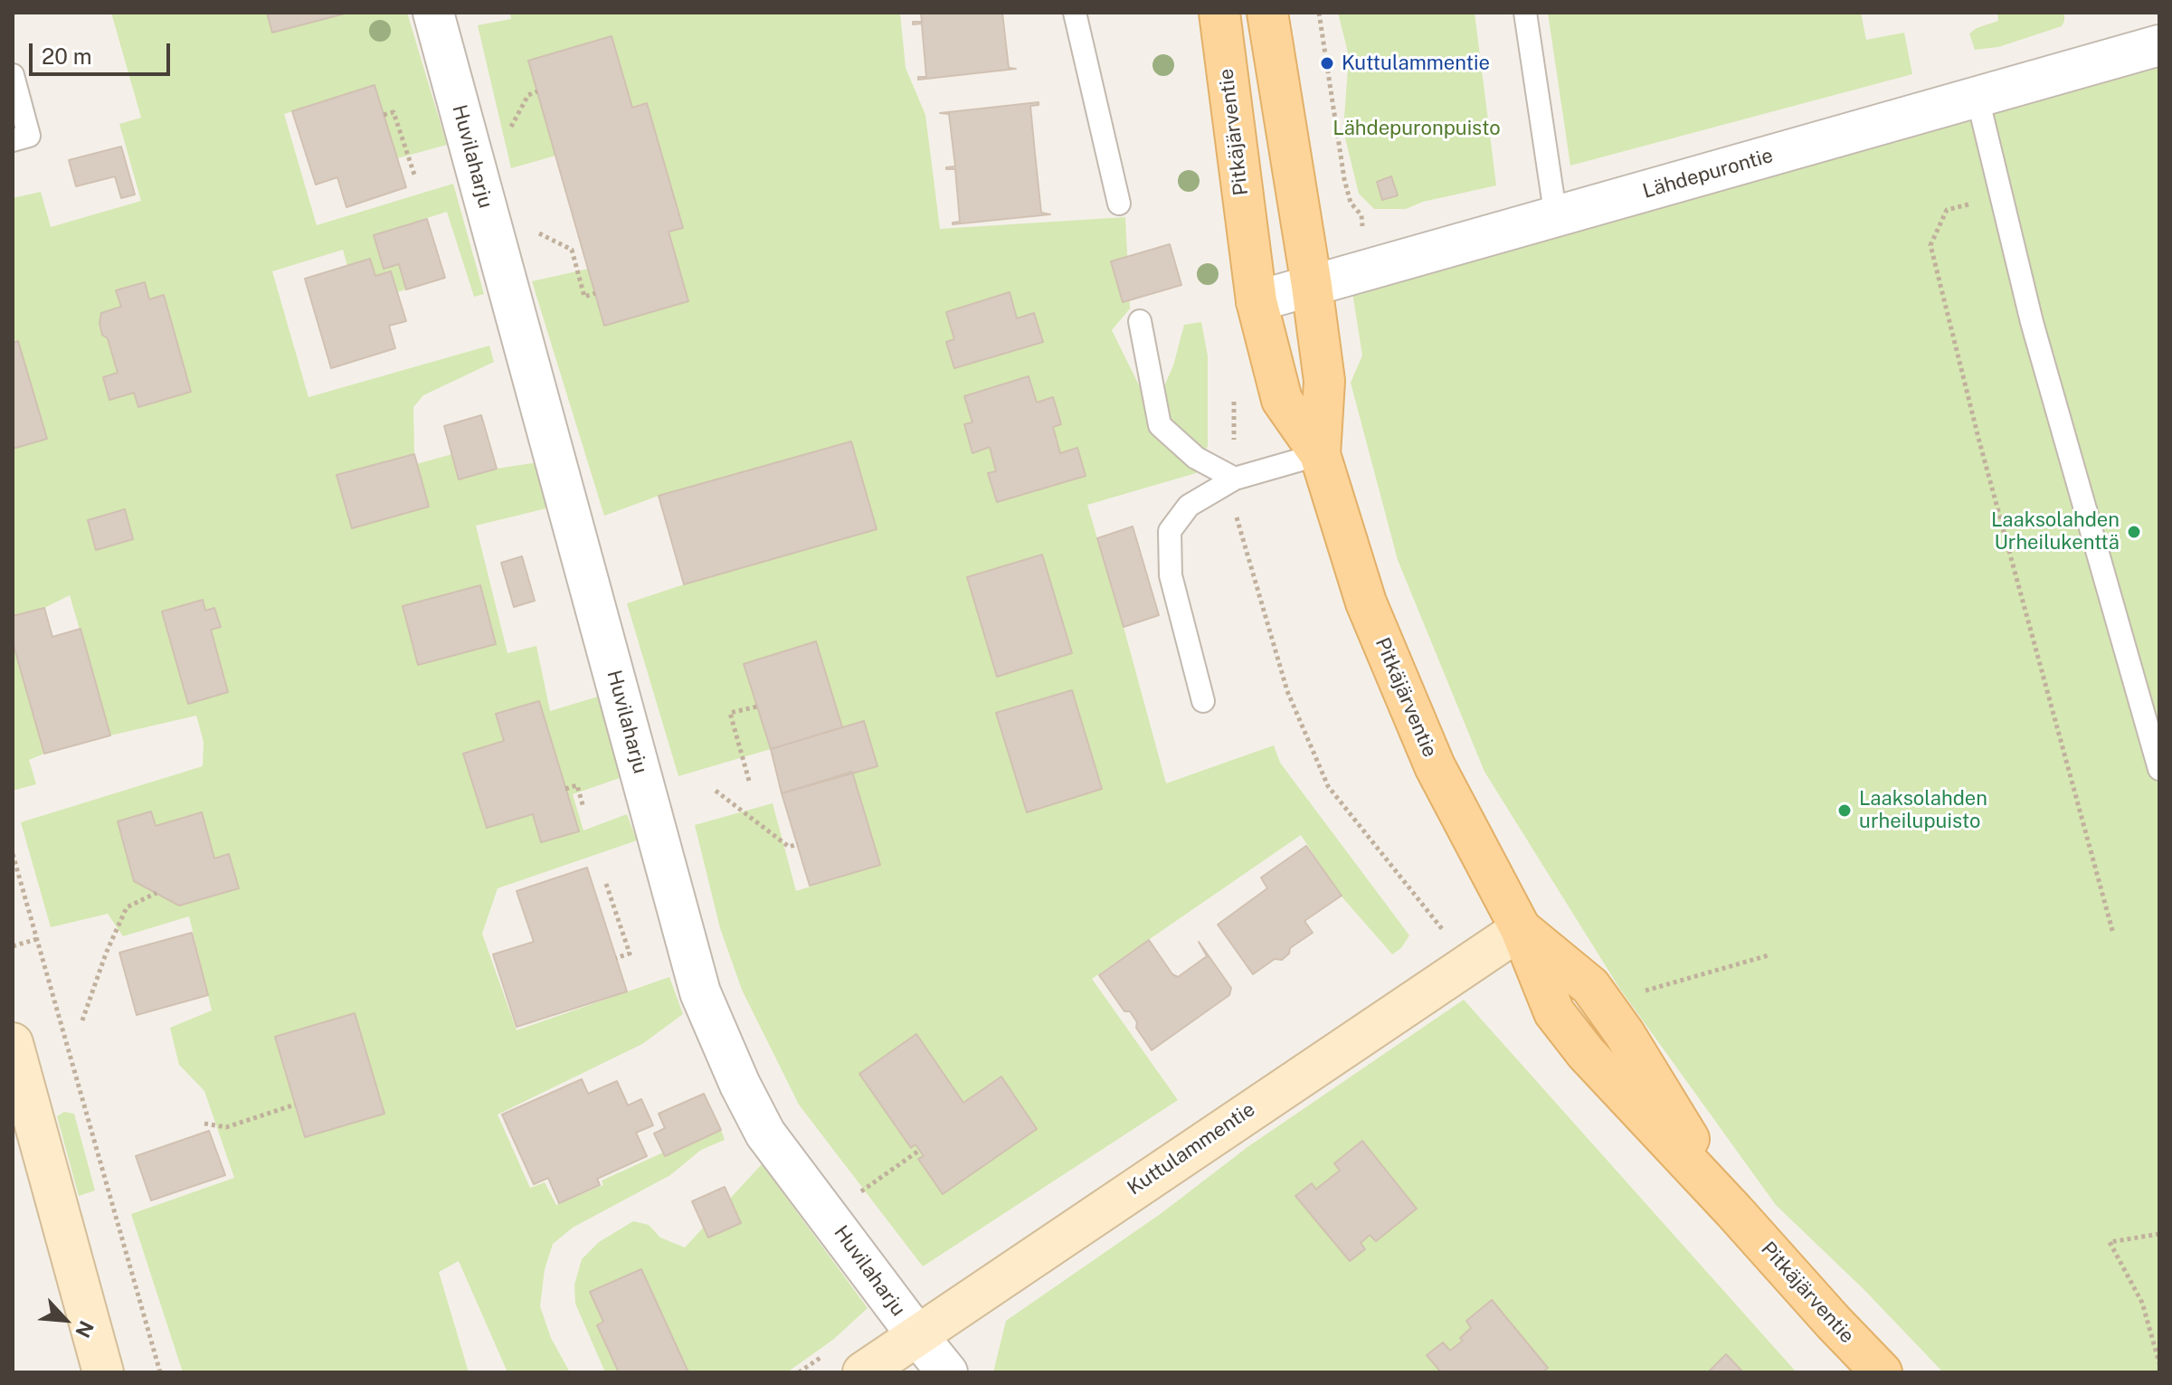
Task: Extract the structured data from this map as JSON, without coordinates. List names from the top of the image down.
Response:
{
  "streets": {
    "main road": ["Pitkäjärventie"],
    "street": ["Huvilaharju", "Lähdepurontie", "Kuttulammentie"]
  },
  "crossings": [
    ["Pitkäjärventie", "Lähdepurontie"],
    ["Pitkäjärventie", "Kuttulammentie"],
    ["Huvilaharju", "Kuttulammentie"]
  ],
  "parks": ["Lähdepuronpuisto"],
  "places": ["Kuttulammentie", "Laaksolahden Urheilukenttä", "Laaksolahden urheilupuisto"],
  "scale_bar": "20 m",
  "north": "bottom right"
}
